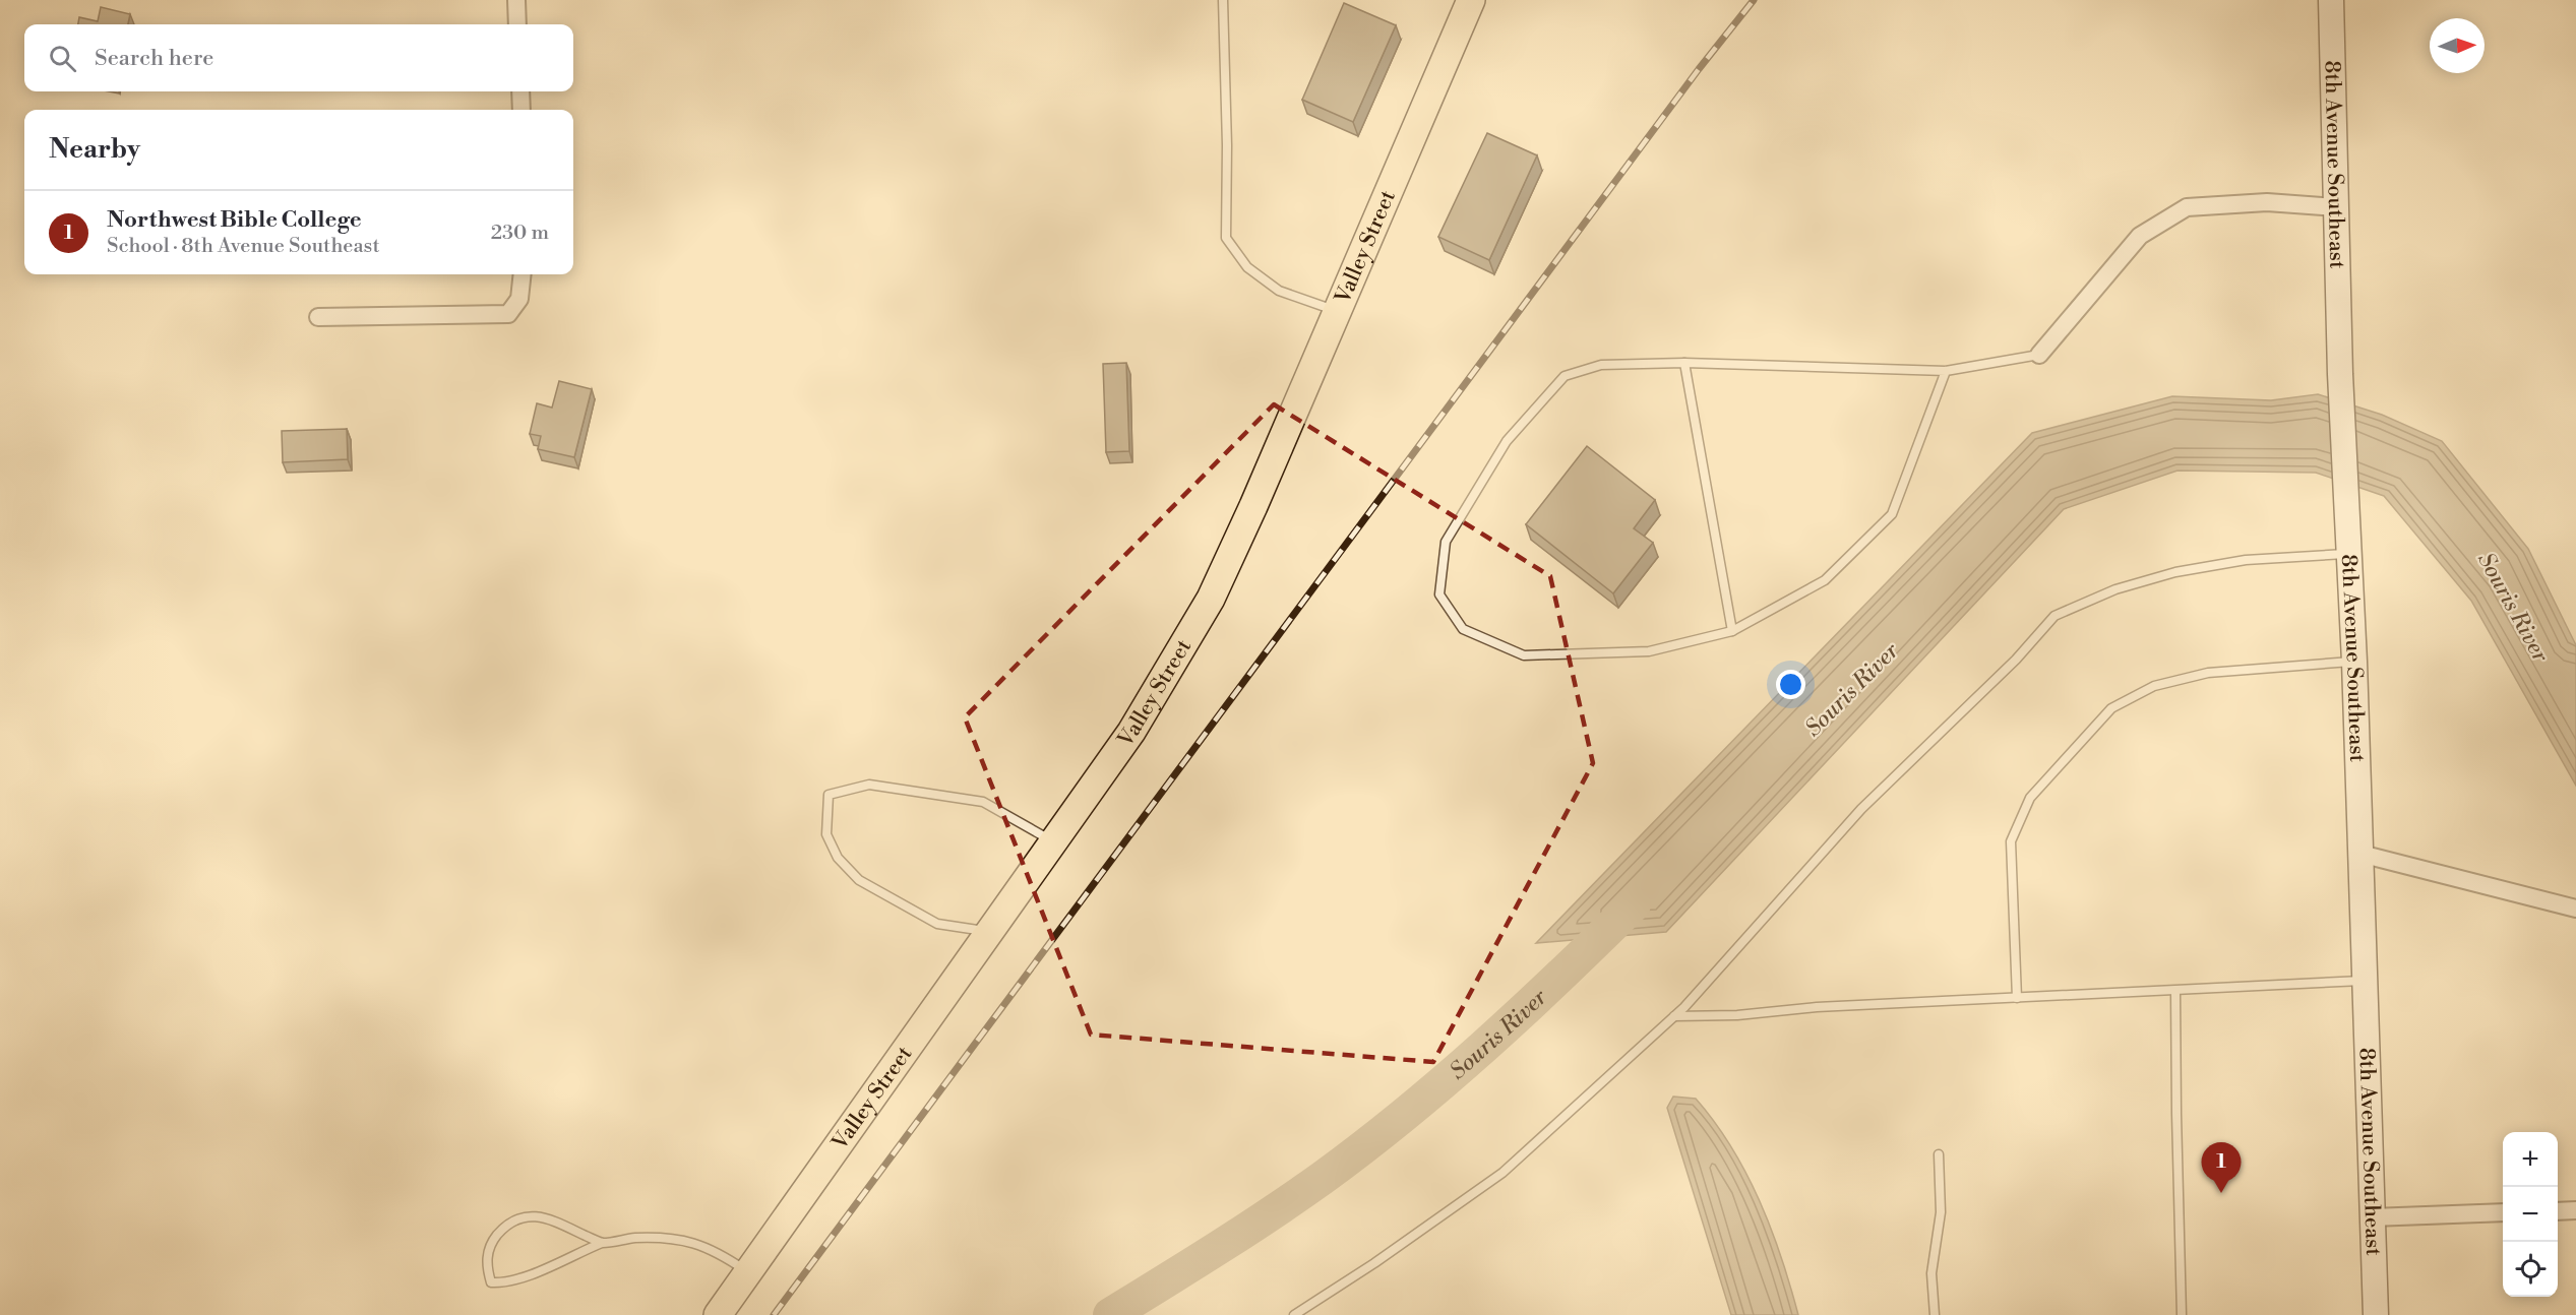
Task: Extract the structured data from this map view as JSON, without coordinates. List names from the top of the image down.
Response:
{
  "streets": {
    "main road": ["Valley Street"],
    "street": ["8th Avenue Southeast"]
  },
  "water": ["Souris River"],
  "north": "right",
  "page": {
    "search": "Search here",
    "heading": "Nearby",
    "list": [
      {
        "mark": "1",
        "name": "Northwest Bible College",
        "note": "School · 8th Avenue Southeast",
        "value": "230 m"
      }
    ],
    "map_buttons": ["+", "−"],
    "pins": "1"
  }
}
